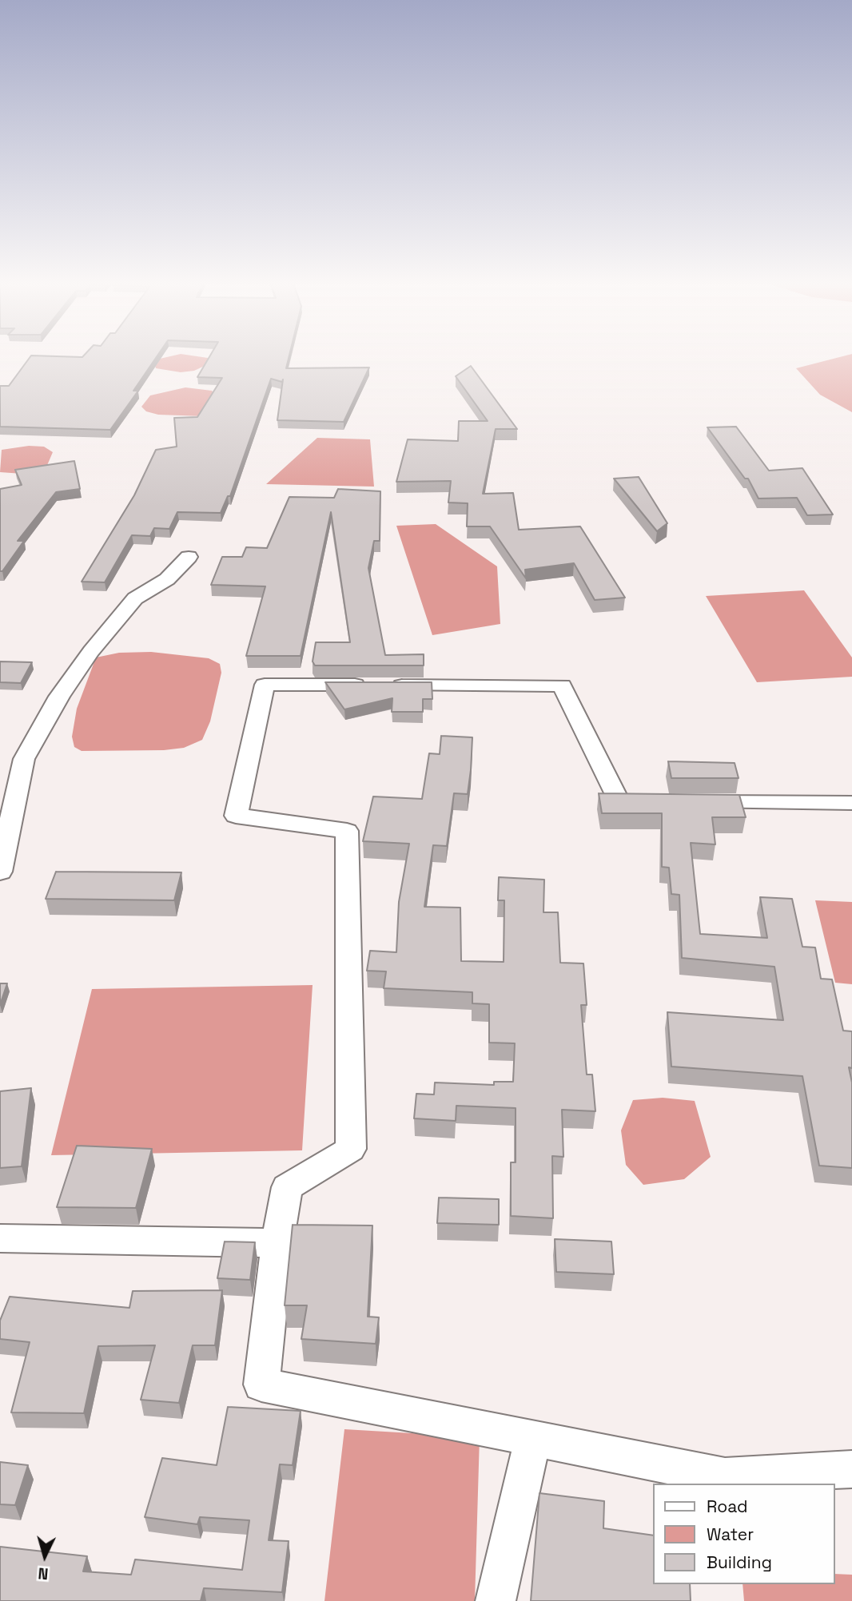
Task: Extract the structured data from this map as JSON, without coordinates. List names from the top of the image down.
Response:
{
  "legend": ["Road", "Water", "Building"],
  "north": "bottom"
}
